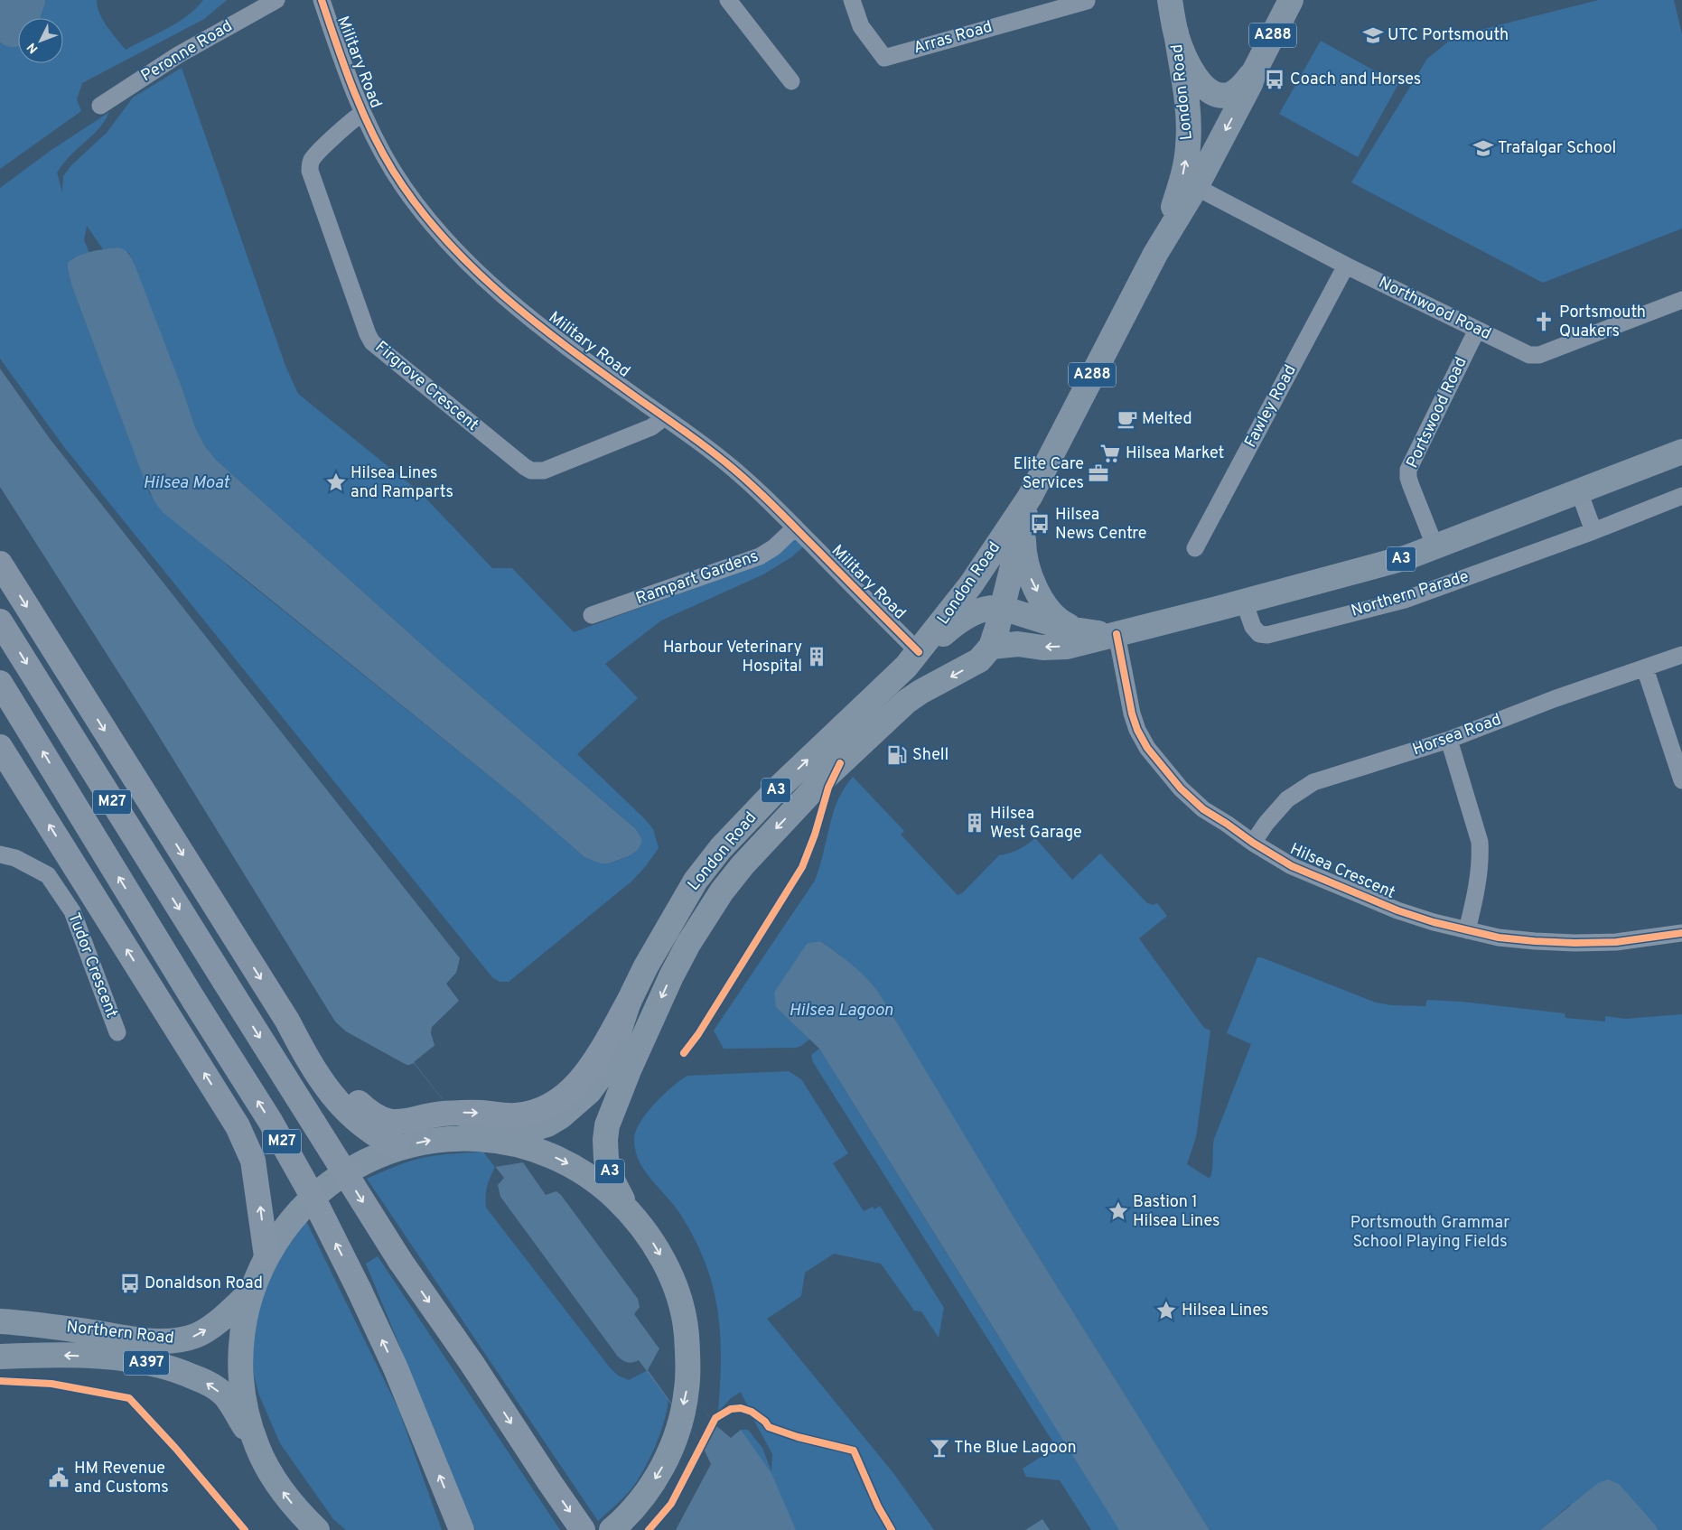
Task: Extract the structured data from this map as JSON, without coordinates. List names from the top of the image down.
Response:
{
  "streets": {
    "highway": ["M27"],
    "main road": [
      "A288",
      "London Road",
      "A3",
      "Northern Road",
      "A397"
    ],
    "street": [
      "Arras Road",
      "Peronne Road",
      "Military Road",
      "Northwood Road",
      "Firgrove Crescent",
      "Fawley Road",
      "Portswood Road",
      "Rampart Gardens",
      "Northern Parade",
      "Horsea Road",
      "Hilsea Crescent",
      "Tudor Crescent"
    ]
  },
  "crossings": [
    ["A288", "London Road"],
    ["Military Road", "London Road"],
    ["Military Road", "Firgrove Crescent"],
    ["Military Road", "A3"],
    ["Military Road", "Rampart Gardens"],
    ["London Road", "Northwood Road"],
    ["London Road", "A3"],
    ["Northwood Road", "Fawley Road"],
    ["Northwood Road", "Portswood Road"],
    ["Portswood Road", "A3"],
    ["A3", "Northern Parade"],
    ["A3", "Hilsea Crescent"],
    ["Horsea Road", "Hilsea Crescent"]
  ],
  "water": ["Hilsea Moat", "Hilsea Lagoon"],
  "parks": ["Portsmouth Grammar School Playing Fields"],
  "places": {
    "school or university": ["UTC Portsmouth", "Trafalgar School"],
    "bus stop": ["Coach and Horses", "Hilsea News Centre", "Donaldson Road"],
    "church": ["Portsmouth Quakers"],
    "cafe": ["Melted"],
    "supermarket": ["Hilsea Market"],
    "office": ["Elite Care Services"],
    "place": ["Hilsea Lines and Ramparts", "Bastion 1 Hilsea Lines", "Hilsea Lines"],
    "building": ["Harbour Veterinary Hospital", "Hilsea West Garage"],
    "fuel station": ["Shell"],
    "bar": ["The Blue Lagoon"],
    "public building": ["HM Revenue and Customs"]
  },
  "north": "bottom left"
}
